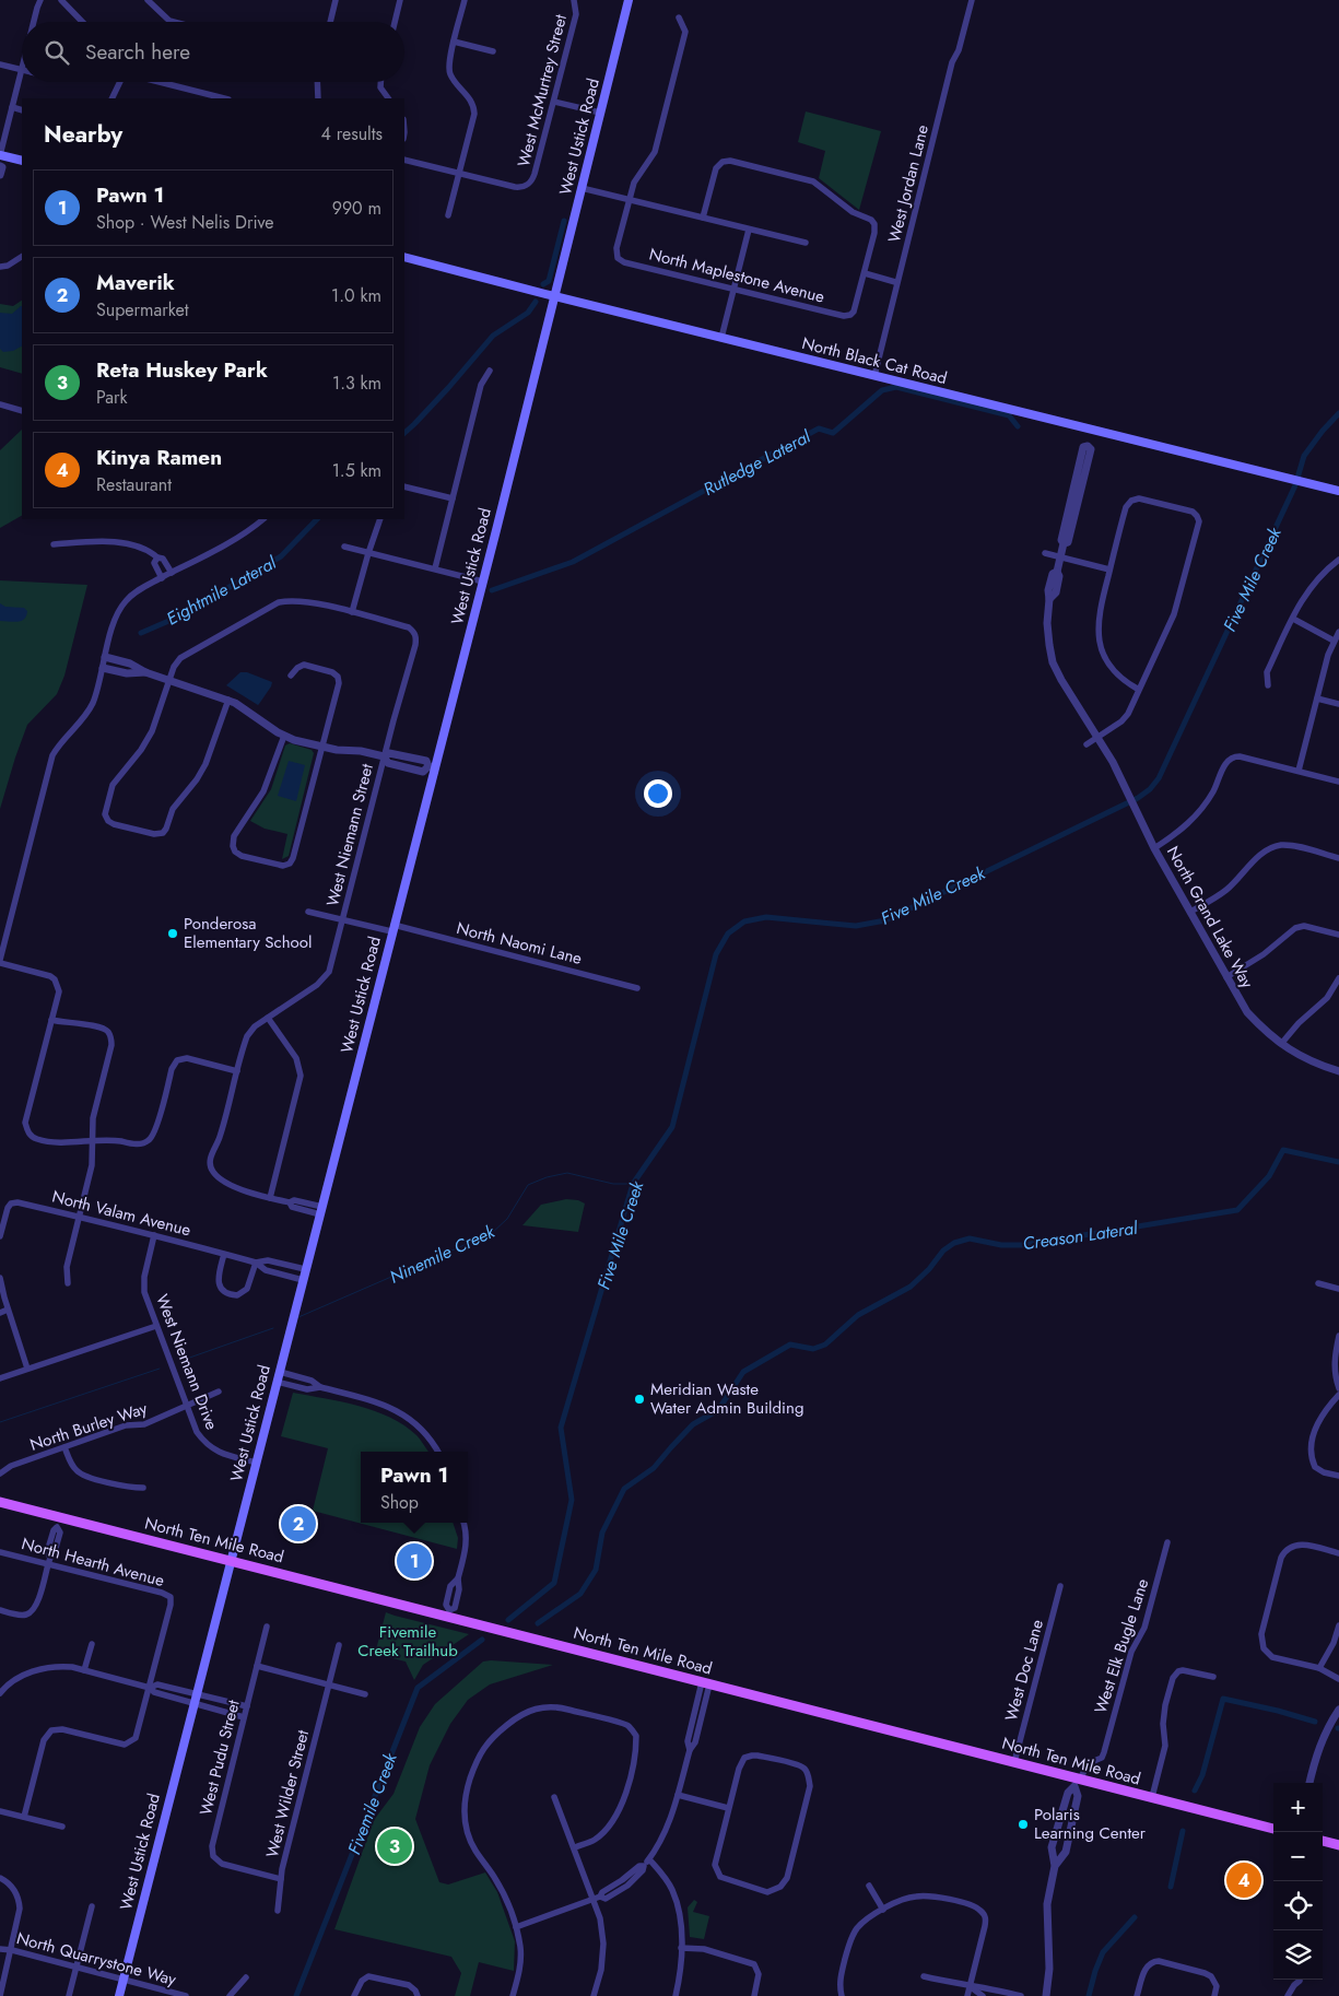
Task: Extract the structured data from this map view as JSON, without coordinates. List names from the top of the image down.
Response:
{
  "streets": {
    "main road": ["West Ustick Road", "North Black Cat Road", "North Ten Mile Road"],
    "street": [
      "West McMurtrey Street",
      "West Jordan Lane",
      "North Maplestone Avenue",
      "West Niemann Street",
      "North Grand Lake Way",
      "North Naomi Lane",
      "North Valam Avenue",
      "West Niemann Drive",
      "North Burley Way",
      "North Hearth Avenue",
      "West Elk Bugle Lane",
      "West Doc Lane",
      "West Pudu Street",
      "West Wilder Street",
      "North Quarrystone Way"
    ]
  },
  "crossings": [
    ["West Ustick Road", "North Black Cat Road"],
    ["West Ustick Road", "North Naomi Lane"],
    ["West Ustick Road", "North Valam Avenue"],
    ["West Ustick Road", "West Niemann Drive"],
    ["West Ustick Road", "North Ten Mile Road"],
    ["West Ustick Road", "North Quarrystone Way"],
    ["West Jordan Lane", "North Black Cat Road"],
    ["North Black Cat Road", "North Grand Lake Way"],
    ["West Niemann Street", "North Naomi Lane"],
    ["North Valam Avenue", "West Niemann Drive"],
    ["West Niemann Drive", "North Burley Way"],
    ["North Ten Mile Road", "West Elk Bugle Lane"],
    ["North Ten Mile Road", "West Doc Lane"],
    ["West Pudu Street", "West Wilder Street"]
  ],
  "water": [
    "Rutledge Lateral",
    "Five Mile Creek",
    "Eightmile Lateral",
    "Creason Lateral",
    "Ninemile Creek",
    "Fivemile Creek"
  ],
  "parks": ["Fivemile Creek Trailhub"],
  "places": ["Ponderosa Elementary School", "Meridian Waste Water Admin Building", "Polaris Learning Center"],
  "page": {
    "search": "Search here",
    "heading": ["Nearby", "4 results"],
    "list": [
      {
        "mark": "1",
        "name": "Pawn 1",
        "note": "Shop · West Nelis Drive",
        "value": "990 m"
      },
      {
        "mark": "2",
        "name": "Maverik",
        "note": "Supermarket",
        "value": "1.0 km"
      },
      {
        "mark": "3",
        "name": "Reta Huskey Park",
        "note": "Park",
        "value": "1.3 km"
      },
      {
        "mark": "4",
        "name": "Kinya Ramen",
        "note": "Restaurant",
        "value": "1.5 km"
      }
    ],
    "popup": ["Pawn 1", "Shop"],
    "pins": [
      "2",
      "1",
      "3",
      "4"
    ],
    "map_buttons": ["+", "−"]
  }
}
